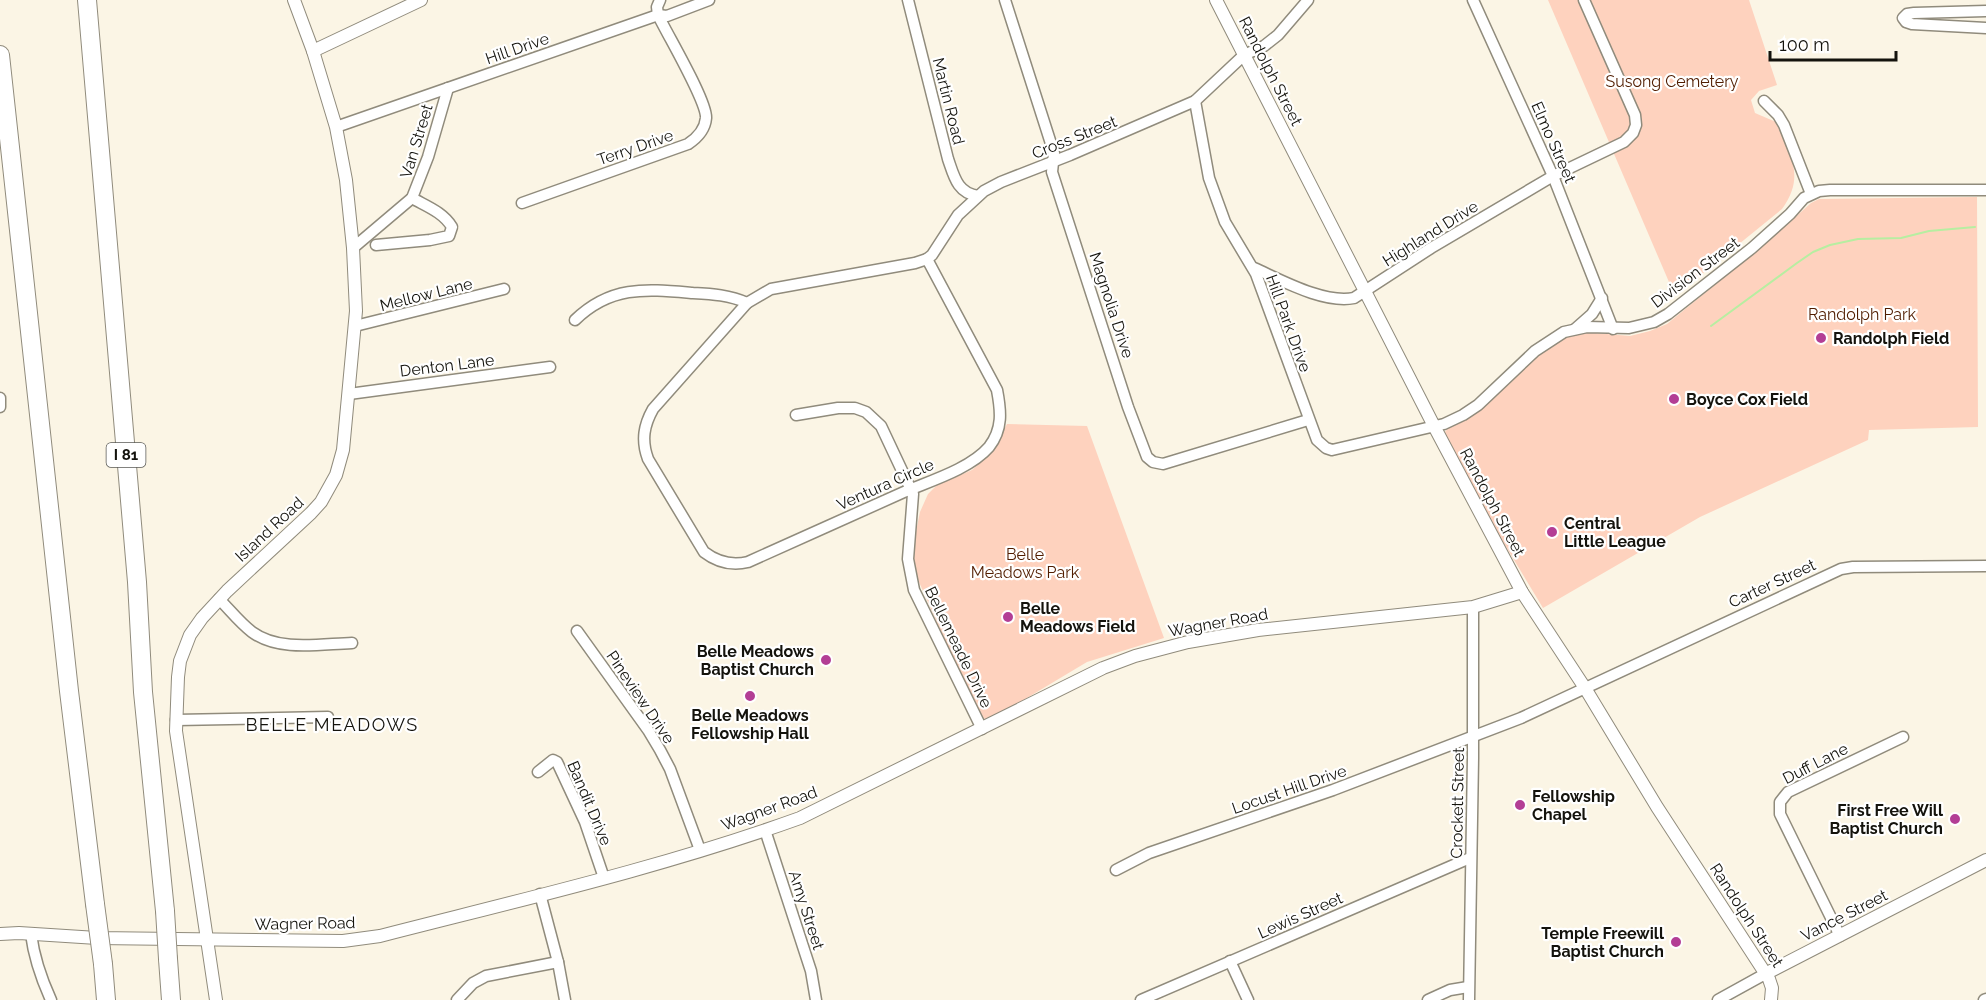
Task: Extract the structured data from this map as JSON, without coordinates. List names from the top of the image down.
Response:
{
  "streets": {
    "highway": ["I 81"],
    "street": [
      "Hill Drive",
      "Randolph Street",
      "Martin Road",
      "Cross Street",
      "Van Street",
      "Elmo Street",
      "Terry Drive",
      "Highland Drive",
      "Division Street",
      "Mellow Lane",
      "Magnolia Drive",
      "Hill Park Drive",
      "Denton Lane",
      "Ventura Circle",
      "Island Road",
      "Carter Street",
      "Wagner Road",
      "Bellemeade Drive",
      "Pineview Drive",
      "Duff Lane",
      "Locust Hill Drive",
      "Bandit Drive",
      "Crockett Street",
      "Amy Street",
      "Lewis Street",
      "Vance Street"
    ]
  },
  "crossings": [
    ["Hill Drive", "Van Street"],
    ["Hill Drive", "Terry Drive"],
    ["Hill Drive", "Island Road"],
    ["Randolph Street", "Cross Street"],
    ["Randolph Street", "Highland Drive"],
    ["Randolph Street", "Division Street"],
    ["Randolph Street", "Hill Park Drive"],
    ["Randolph Street", "Carter Street"],
    ["Randolph Street", "Wagner Road"],
    ["Randolph Street", "Vance Street"],
    ["Martin Road", "Cross Street"],
    ["Cross Street", "Magnolia Drive"],
    ["Cross Street", "Hill Park Drive"],
    ["Cross Street", "Ventura Circle"],
    ["Van Street", "Island Road"],
    ["Elmo Street", "Highland Drive"],
    ["Elmo Street", "Division Street"],
    ["Highland Drive", "Hill Park Drive"],
    ["Division Street", "Hill Park Drive"],
    ["Mellow Lane", "Island Road"],
    ["Magnolia Drive", "Hill Park Drive"],
    ["Denton Lane", "Island Road"],
    ["Ventura Circle", "Bellemeade Drive"],
    ["Island Road", "Wagner Road"],
    ["Carter Street", "Locust Hill Drive"],
    ["Carter Street", "Crockett Street"],
    ["Wagner Road", "Bellemeade Drive"],
    ["Wagner Road", "Pineview Drive"],
    ["Wagner Road", "Bandit Drive"],
    ["Wagner Road", "Crockett Street"],
    ["Wagner Road", "Amy Street"],
    ["Duff Lane", "Vance Street"],
    ["Locust Hill Drive", "Crockett Street"],
    ["Crockett Street", "Lewis Street"]
  ],
  "districts": ["BELLE MEADOWS"],
  "parks": ["Susong Cemetery", "Randolph Park", "Belle Meadows Park"],
  "places": [
    "Randolph Field",
    "Boyce Cox Field",
    "Central Little League",
    "Belle Meadows Field",
    "Belle Meadows Baptist Church",
    "Belle Meadows Fellowship Hall",
    "Fellowship Chapel",
    "First Free Will Baptist Church",
    "Temple Freewill Baptist Church"
  ],
  "scale_bar": "100 m"
}
